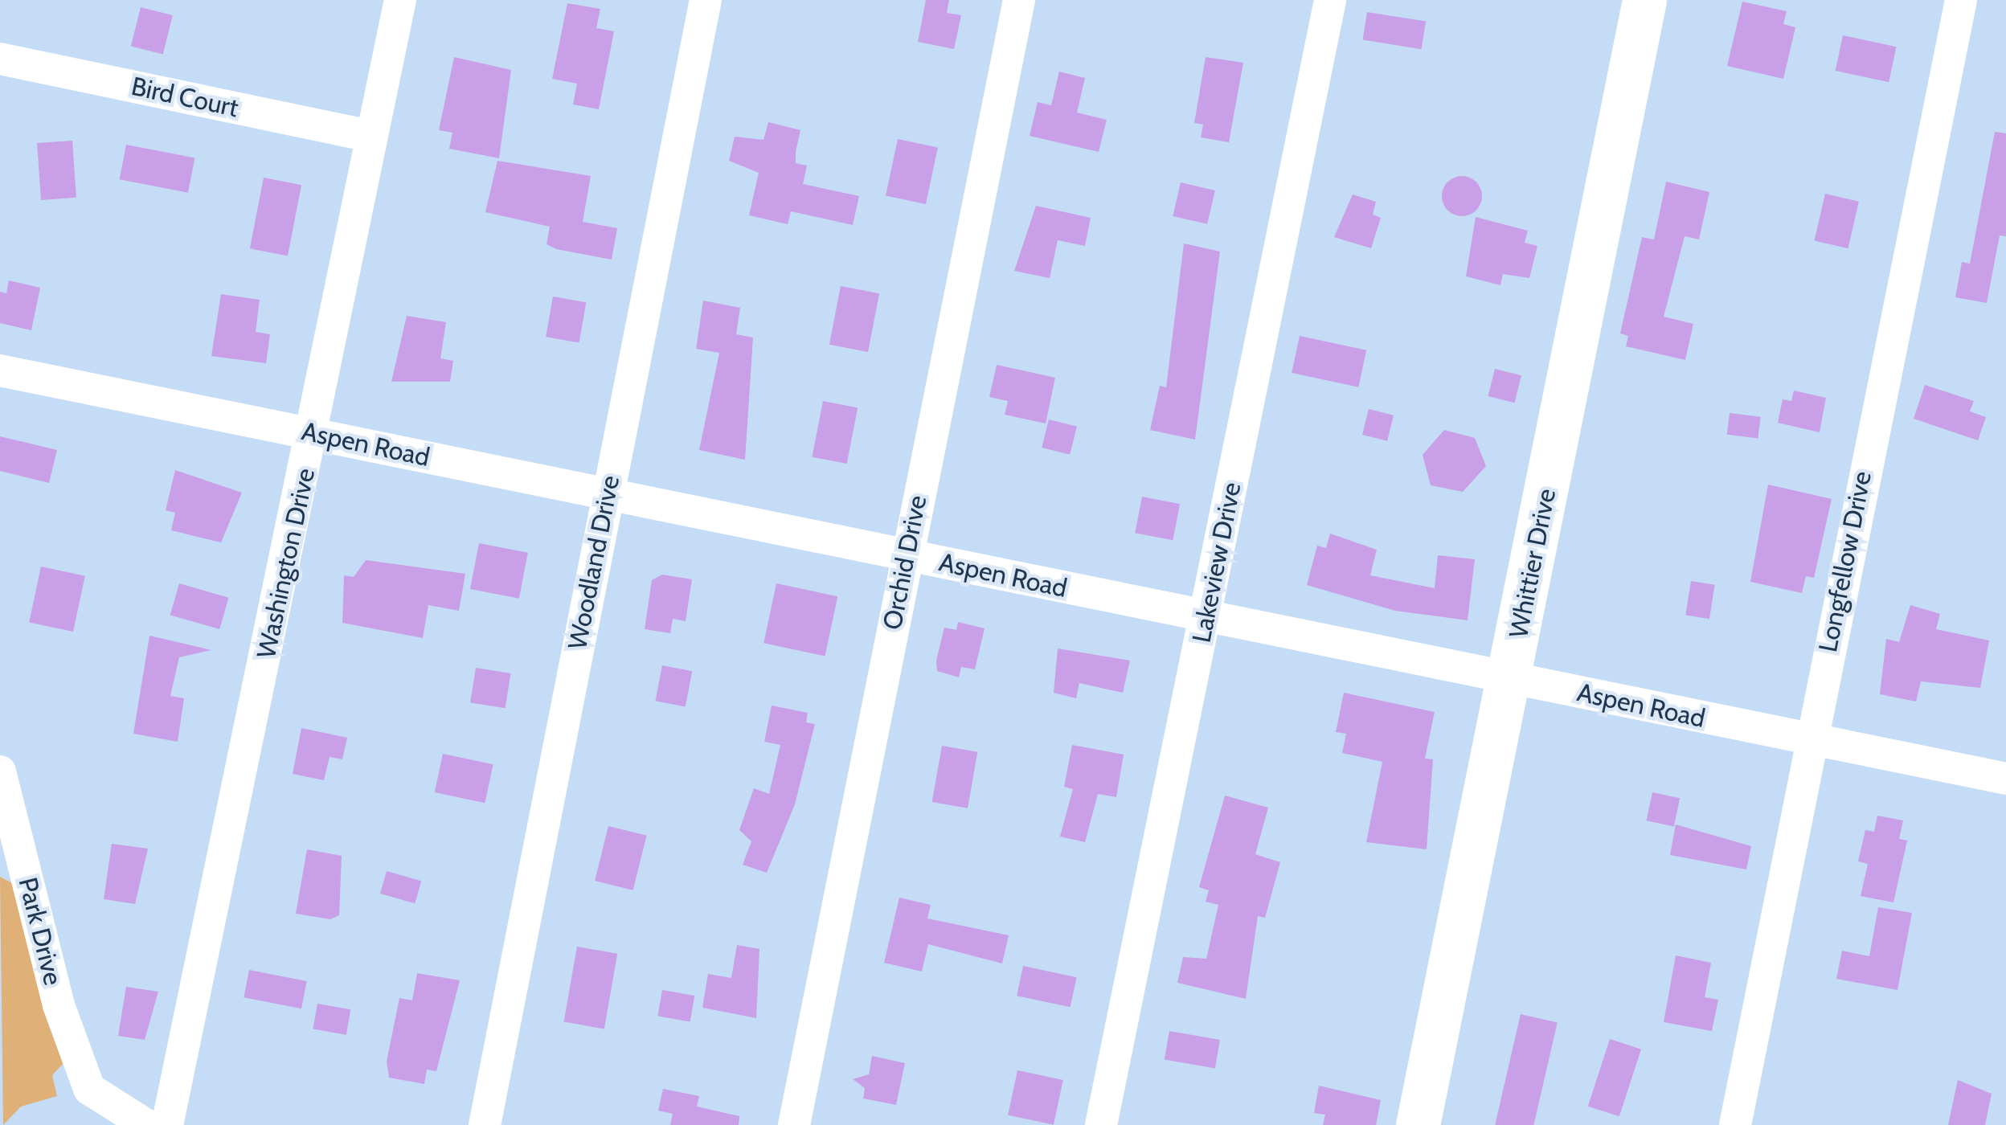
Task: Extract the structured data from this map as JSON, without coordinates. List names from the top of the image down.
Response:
{
  "streets": {
    "street": [
      "Bird Court",
      "Aspen Road",
      "Longfellow Drive",
      "Woodland Drive",
      "Orchid Drive",
      "Lakeview Drive",
      "Washington Drive",
      "Whittier Drive",
      "Park Drive"
    ]
  },
  "crossings": [
    ["Bird Court", "Washington Drive"],
    ["Aspen Road", "Longfellow Drive"],
    ["Aspen Road", "Woodland Drive"],
    ["Aspen Road", "Orchid Drive"],
    ["Aspen Road", "Lakeview Drive"],
    ["Aspen Road", "Washington Drive"],
    ["Aspen Road", "Whittier Drive"]
  ]
}
